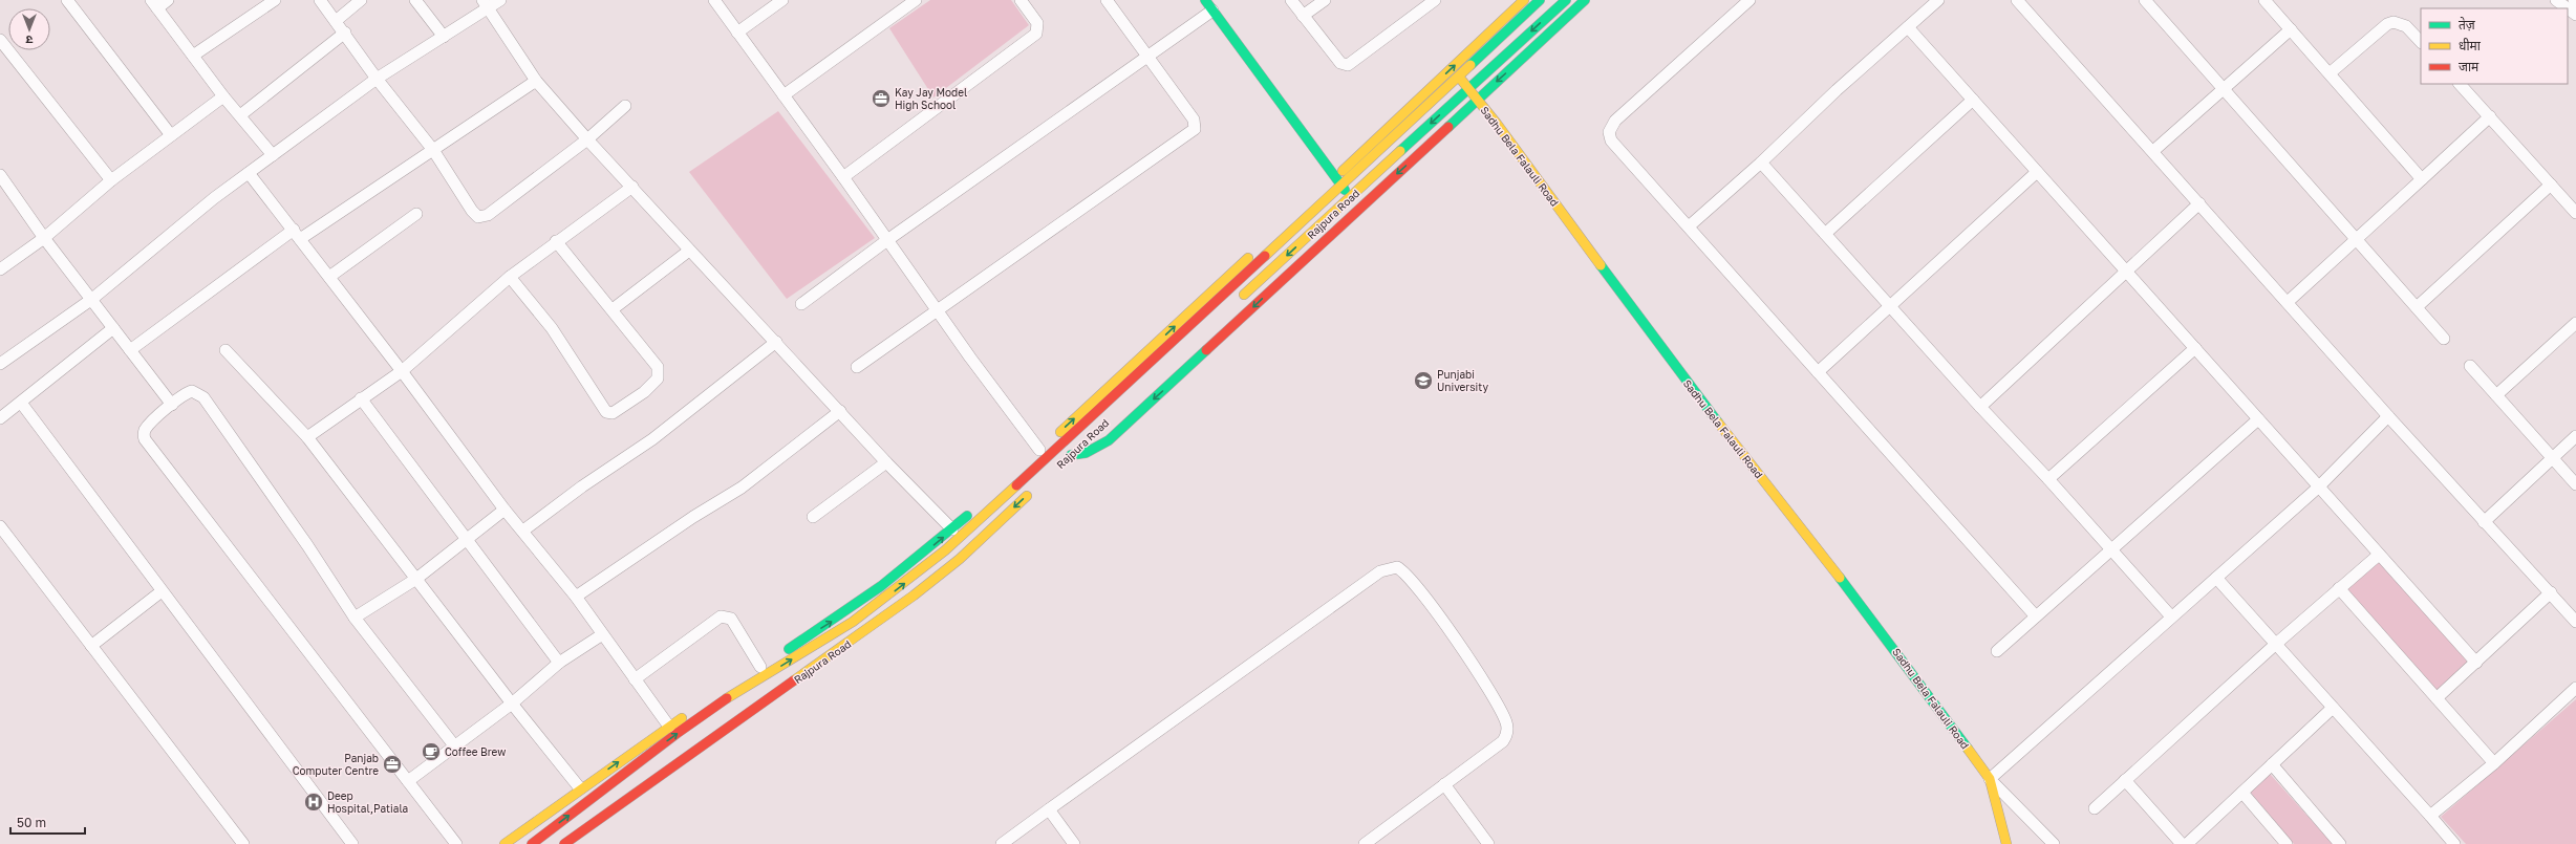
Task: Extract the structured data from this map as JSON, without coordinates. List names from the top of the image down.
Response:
{
  "streets": {
    "main road": ["Sadhu Bela Falauli Road", "Rajpura Road"]
  },
  "crossings": [
    ["Sadhu Bela Falauli Road", "Rajpura Road"]
  ],
  "places": {
    "office": ["Kay Jay Model High School", "Panjab Computer Centre"],
    "school or university": ["Punjabi University"],
    "cafe": ["Coffee Brew"],
    "hospital": ["Deep Hospital,Patiala"]
  },
  "legend": ["तेज़", "धीमा", "जाम"],
  "scale_bar": "50 m",
  "north": "bottom"
}
